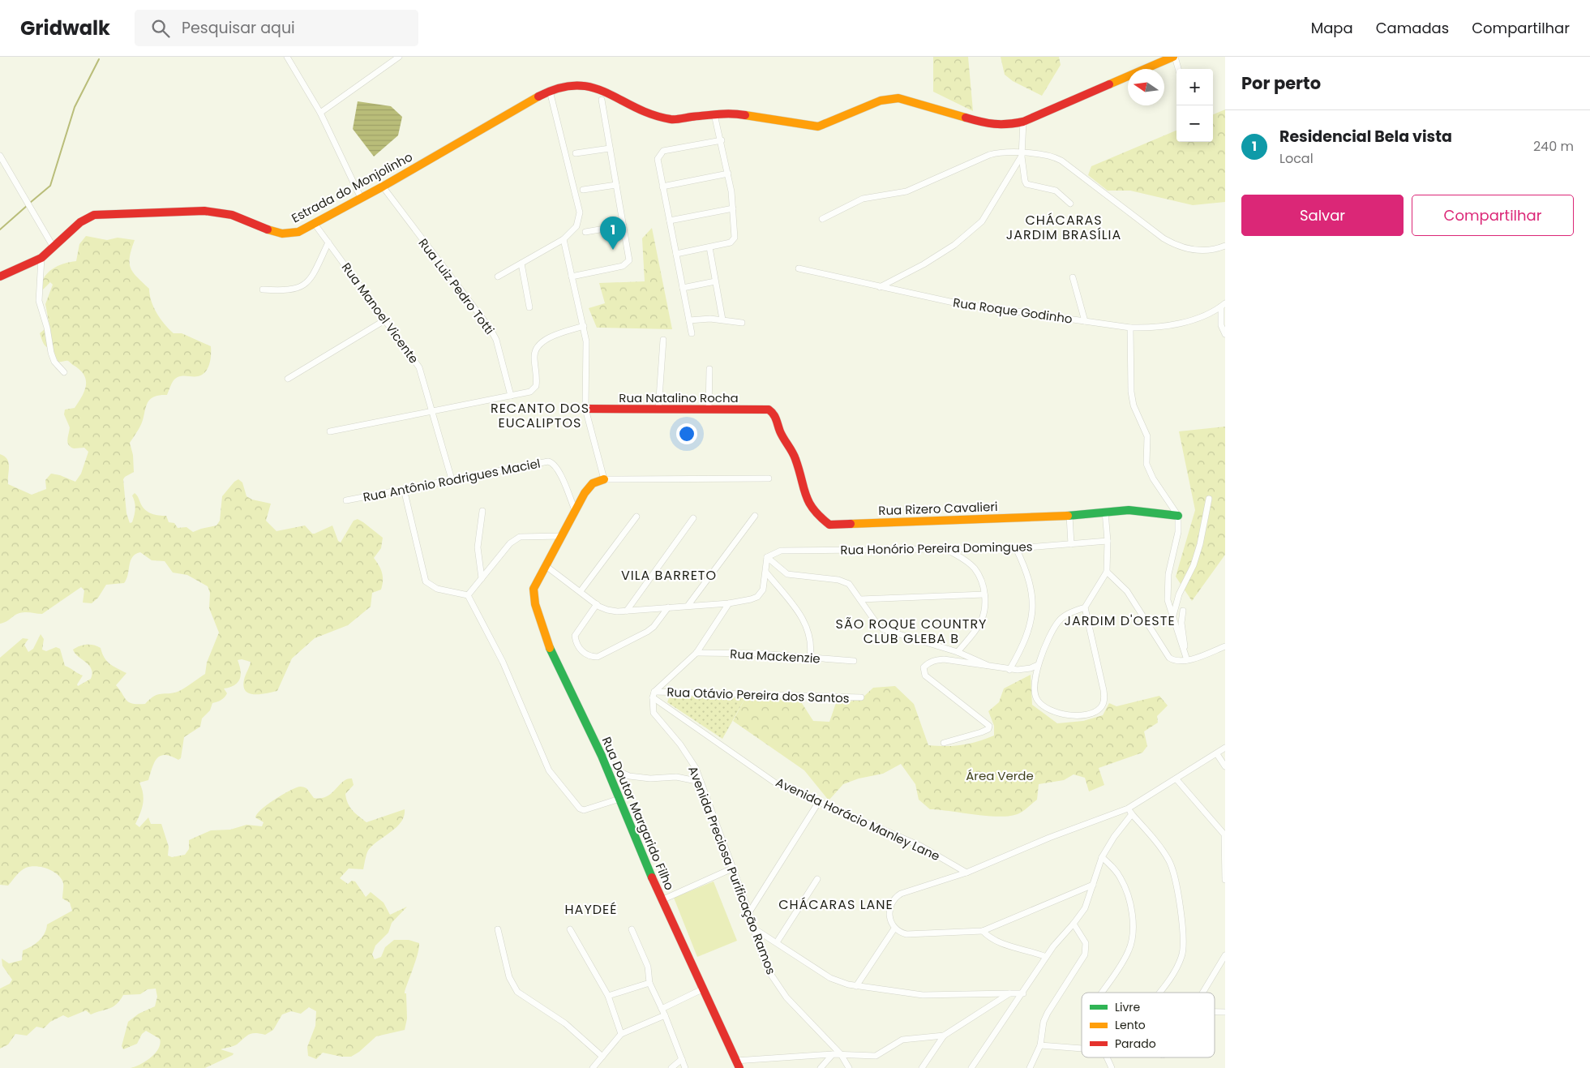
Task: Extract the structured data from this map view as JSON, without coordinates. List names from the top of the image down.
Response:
{
  "streets": {
    "street": [
      "Estrada do Monjolinho",
      "Rua Luiz Pedro Totti",
      "Rua Roque Godinho",
      "Rua Manoel Vicente",
      "Rua Natalino Rocha",
      "Rua Antônio Rodrigues Maciel",
      "Rua Rizero Cavalieri",
      "Rua Honório Pereira Domingues",
      "Rua Mackenzie",
      "Rua Otávio Pereira dos Santos",
      "Rua Doutor Margarido Filho",
      "Avenida Horácio Manley Lane",
      "Avenida Preciosa Purificação Ramos"
    ]
  },
  "crossings": [
    ["Estrada do Monjolinho", "Rua Luiz Pedro Totti"],
    ["Estrada do Monjolinho", "Rua Manoel Vicente"],
    ["Rua Manoel Vicente", "Rua Antônio Rodrigues Maciel"],
    ["Rua Natalino Rocha", "Rua Rizero Cavalieri"],
    ["Rua Antônio Rodrigues Maciel", "Rua Doutor Margarido Filho"],
    ["Rua Otávio Pereira dos Santos", "Avenida Horácio Manley Lane"],
    ["Rua Otávio Pereira dos Santos", "Avenida Preciosa Purificação Ramos"],
    ["Avenida Horácio Manley Lane", "Avenida Preciosa Purificação Ramos"]
  ],
  "districts": [
    "CHÁCARAS JARDIM BRASÍLIA",
    "RECANTO DOS EUCALIPTOS",
    "VILA BARRETO",
    "JARDIM D'OESTE",
    "SÃO ROQUE COUNTRY CLUB GLEBA B",
    "CHÁCARAS LANE",
    "HAYDEÉ"
  ],
  "parks": ["Área Verde"],
  "legend": ["Livre", "Lento", "Parado"],
  "north": "left",
  "page": {
    "header": "Gridwalk",
    "search": "Pesquisar aqui",
    "nav": ["Mapa", "Camadas", "Compartilhar"],
    "heading": "Por perto",
    "map_buttons": ["+", "−"],
    "list": [
      {
        "mark": "1",
        "name": "Residencial Bela vista",
        "note": "Local",
        "value": "240 m"
      }
    ],
    "buttons": ["Salvar", "Compartilhar"],
    "pins": "1"
  }
}
